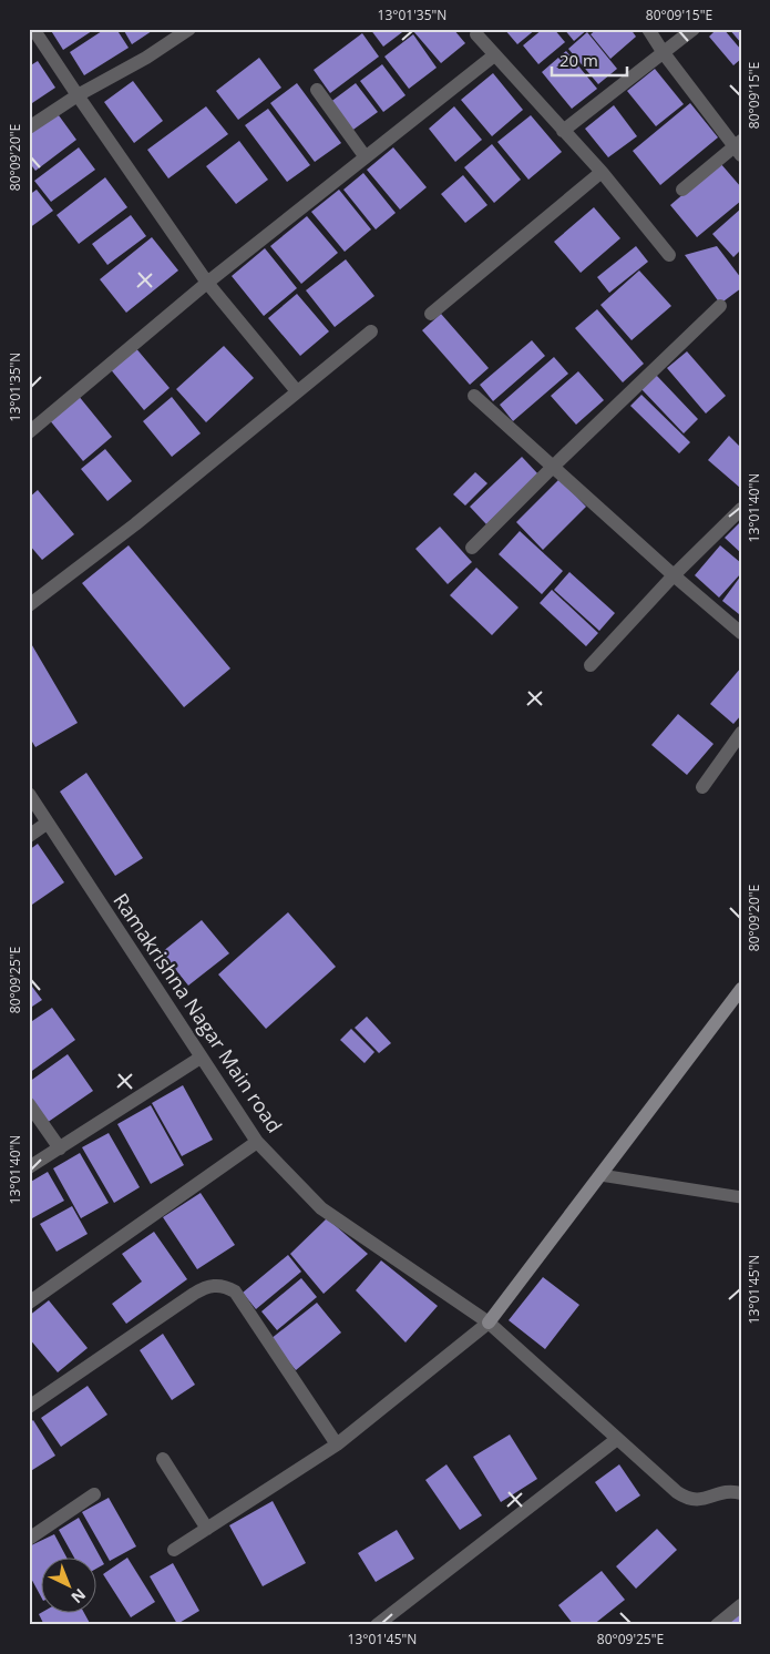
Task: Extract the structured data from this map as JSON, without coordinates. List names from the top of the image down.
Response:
{
  "streets": {
    "street": ["Ramakrishna Nagar Main road"]
  },
  "scale_bar": "20 m",
  "north": "bottom right",
  "coordinates": [
    "13°01'35\"N",
    "80°09'15\"E",
    "80°09'20\"E",
    "13°01'40\"N",
    "80°09'25\"E",
    "13°01'45\"N"
  ]
}
